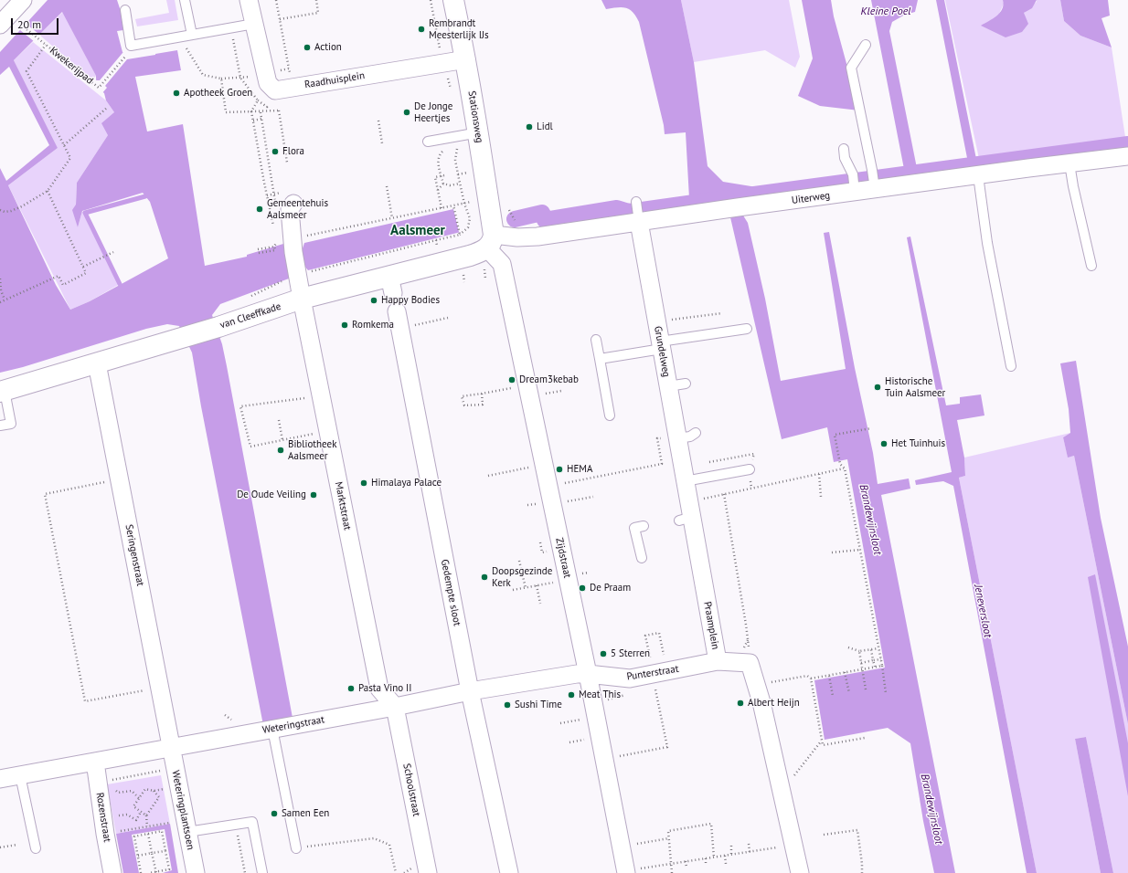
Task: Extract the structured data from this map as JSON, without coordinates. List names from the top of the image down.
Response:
{
  "streets": {
    "main road": ["Stationsweg", "van Cleeffkade"],
    "street": [
      "Raadhuisplein",
      "Uiterweg",
      "Grundelweg",
      "Marktstraat",
      "Seringenstraat",
      "Zijdstraat",
      "Gedempte sloot",
      "Praamplein",
      "Punterstraat",
      "Weteringstraat",
      "Schoolstraat",
      "Weteringplantsoen",
      "Rozenstraat"
    ],
    "path": ["Kwekerijpad"]
  },
  "crossings": [
    ["Raadhuisplein", "Stationsweg"],
    ["Stationsweg", "Uiterweg"],
    ["Stationsweg", "van Cleeffkade"],
    ["Stationsweg", "Zijdstraat"],
    ["Uiterweg", "van Cleeffkade"],
    ["Uiterweg", "Grundelweg"],
    ["Uiterweg", "Zijdstraat"],
    ["van Cleeffkade", "Marktstraat"],
    ["van Cleeffkade", "Seringenstraat"],
    ["van Cleeffkade", "Zijdstraat"],
    ["Grundelweg", "Praamplein"],
    ["Marktstraat", "Weteringstraat"],
    ["Marktstraat", "Schoolstraat"],
    ["Seringenstraat", "Weteringstraat"],
    ["Seringenstraat", "Weteringplantsoen"],
    ["Zijdstraat", "Punterstraat"],
    ["Zijdstraat", "Weteringstraat"],
    ["Gedempte sloot", "Weteringstraat"],
    ["Praamplein", "Punterstraat"],
    ["Punterstraat", "Weteringstraat"],
    ["Weteringstraat", "Schoolstraat"],
    ["Weteringstraat", "Weteringplantsoen"],
    ["Weteringstraat", "Rozenstraat"]
  ],
  "districts": ["Aalsmeer"],
  "water": ["Kleine Poel", "Brandewijnsloot", "Jeneversloot"],
  "places": [
    "Rembrandt Meesterlijk IJs",
    "Action",
    "Apotheek Groen",
    "De Jonge Heertjes",
    "Lidl",
    "Flora",
    "Gemeentehuis Aalsmeer",
    "Happy Bodies",
    "Romkema",
    "Dream3kebab",
    "Historische Tuin Aalsmeer",
    "Het Tuinhuis",
    "Bibliotheek Aalsmeer",
    "HEMA",
    "Himalaya Palace",
    "De Oude Veiling",
    "Doopsgezinde Kerk",
    "De Praam",
    "5 Sterren",
    "Pasta Vino II",
    "Meat This",
    "Albert Heijn",
    "Sushi Time",
    "Samen Een"
  ],
  "scale_bar": "20 m"
}
